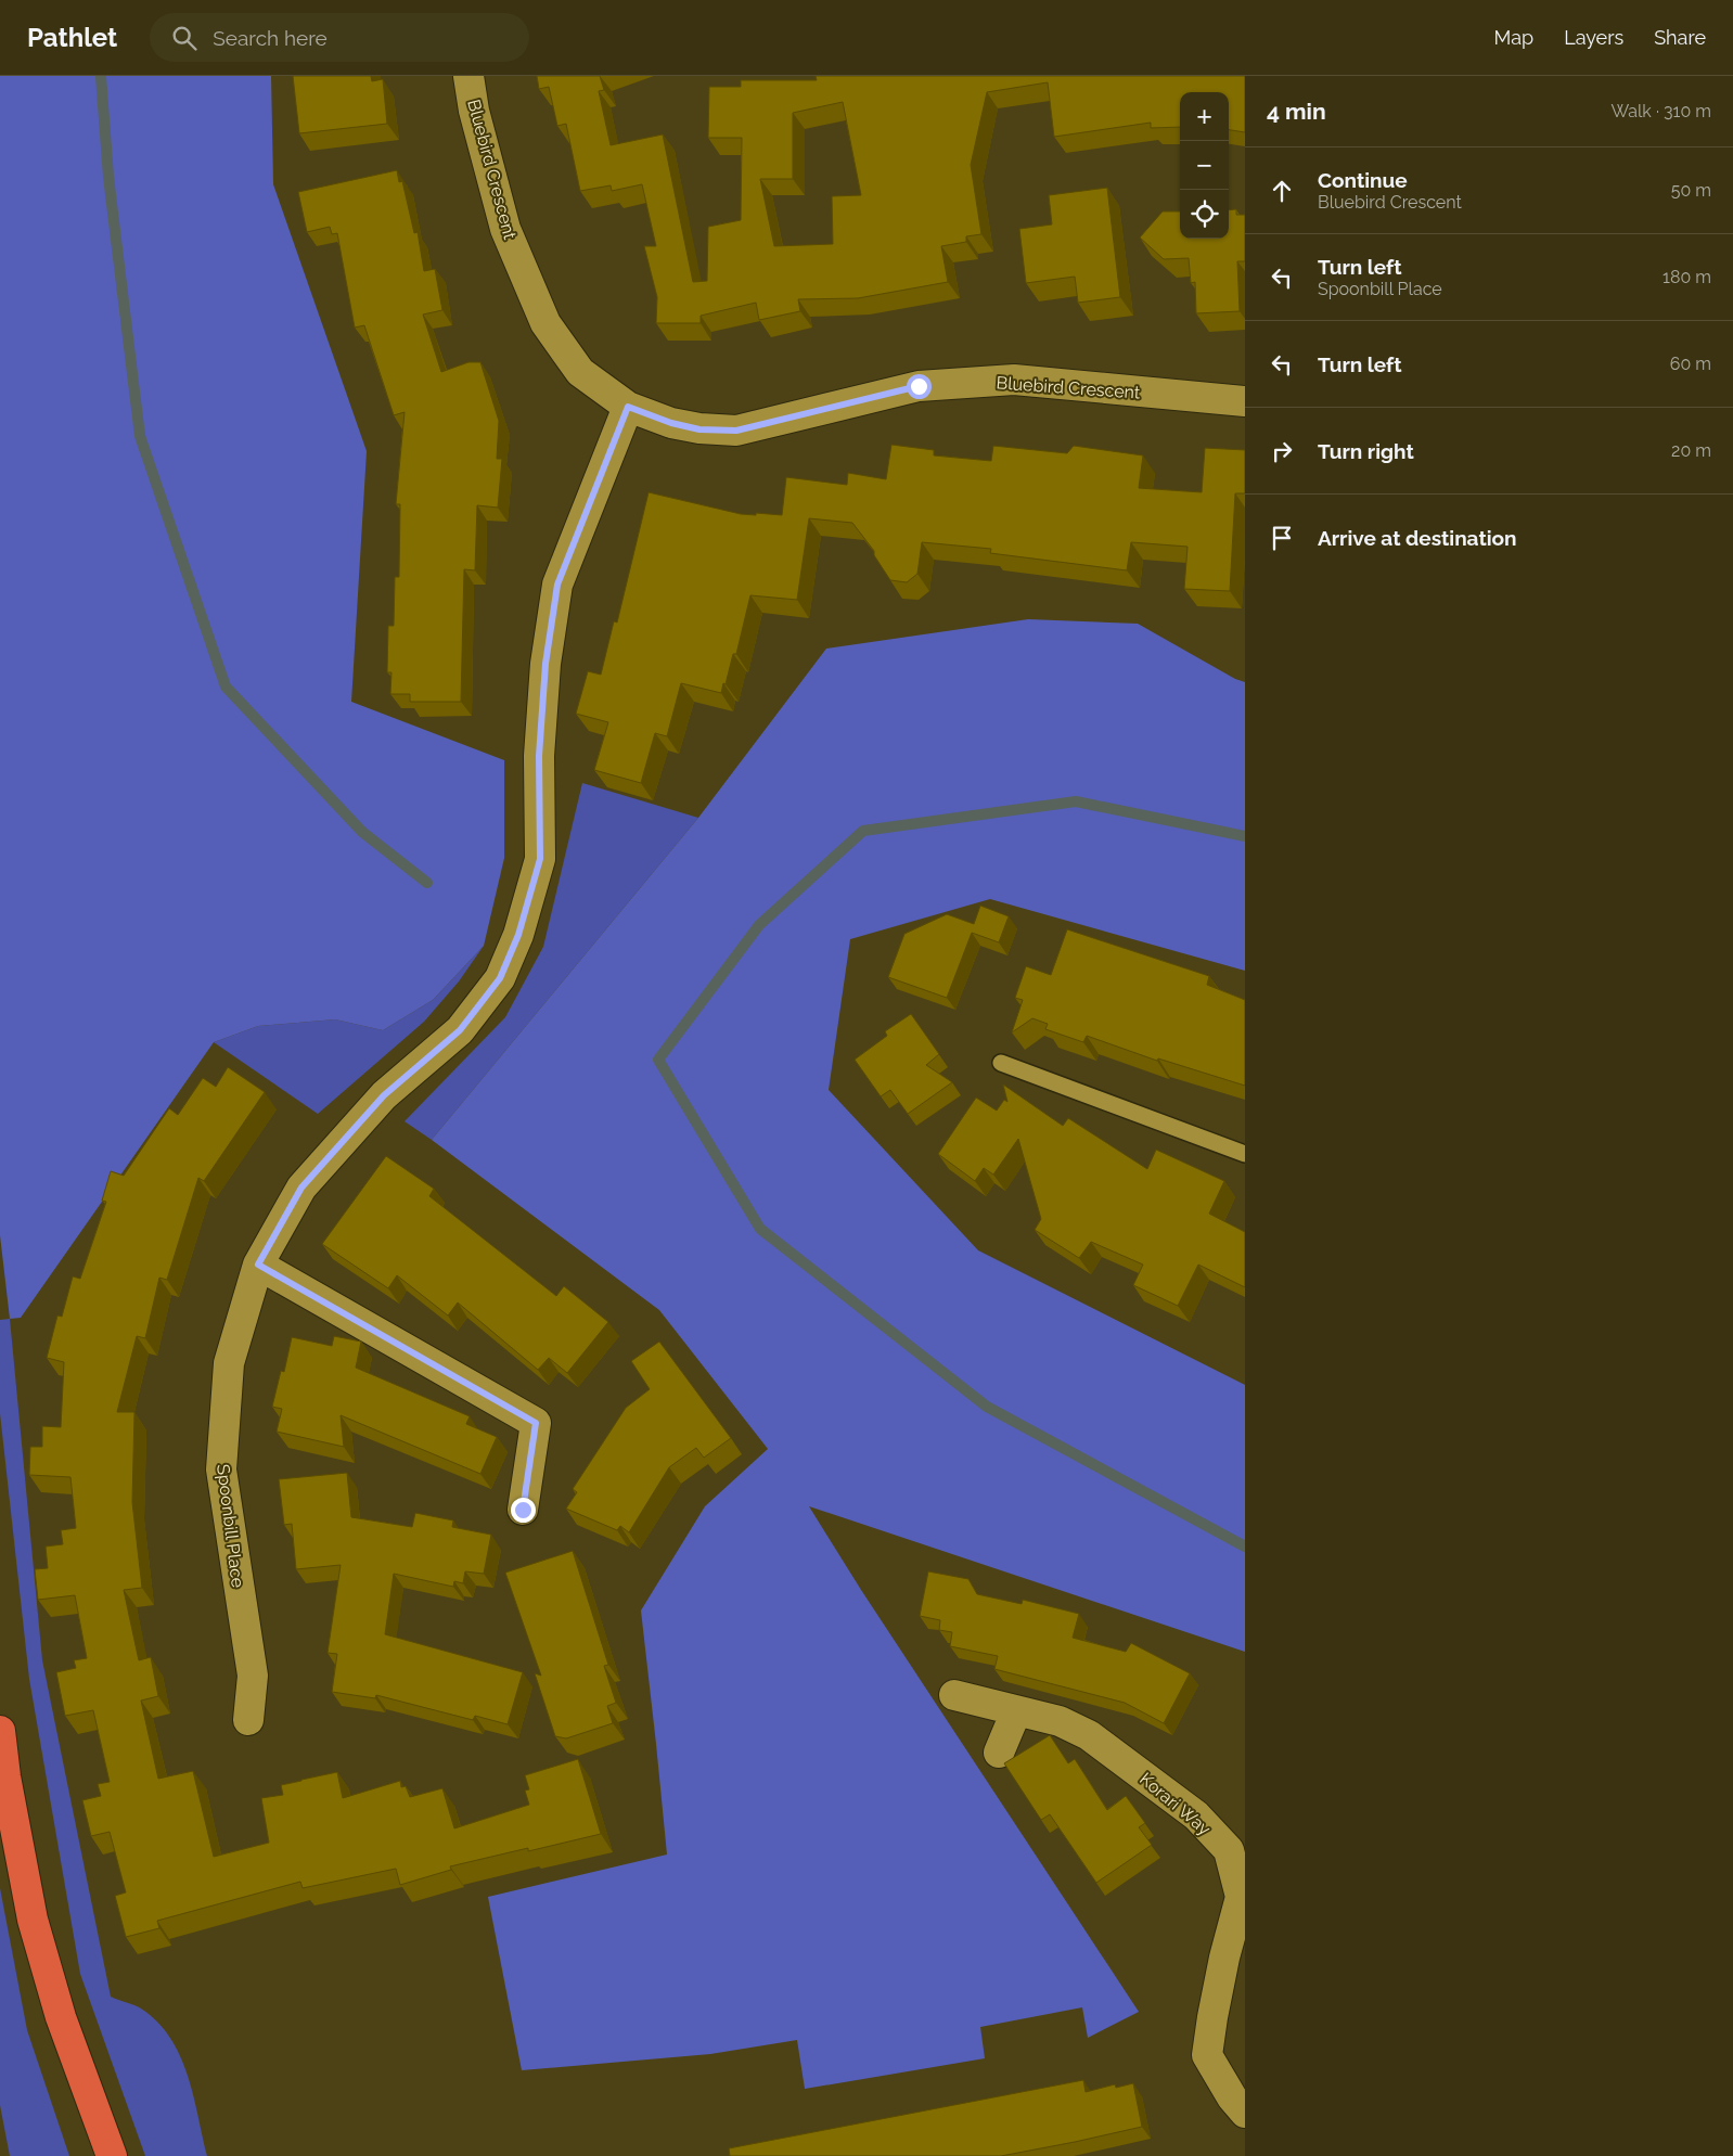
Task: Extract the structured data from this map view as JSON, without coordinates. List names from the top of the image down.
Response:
{
  "streets": {
    "street": ["Bluebird Crescent", "Spoonbill Place", "Korari Way"]
  },
  "crossings": [
    ["Bluebird Crescent", "Spoonbill Place"]
  ],
  "page": {
    "header": "Pathlet",
    "search": "Search here",
    "nav": ["Map", "Layers", "Share"],
    "heading": ["4 min", "Walk · 310 m"],
    "map_buttons": ["+", "−"],
    "list": [
      ["Continue", "Bluebird Crescent", "50 m"],
      ["Turn left", "Spoonbill Place", "180 m"],
      ["Turn left", "60 m"],
      ["Turn right", "20 m"],
      "Arrive at destination"
    ]
  }
}
